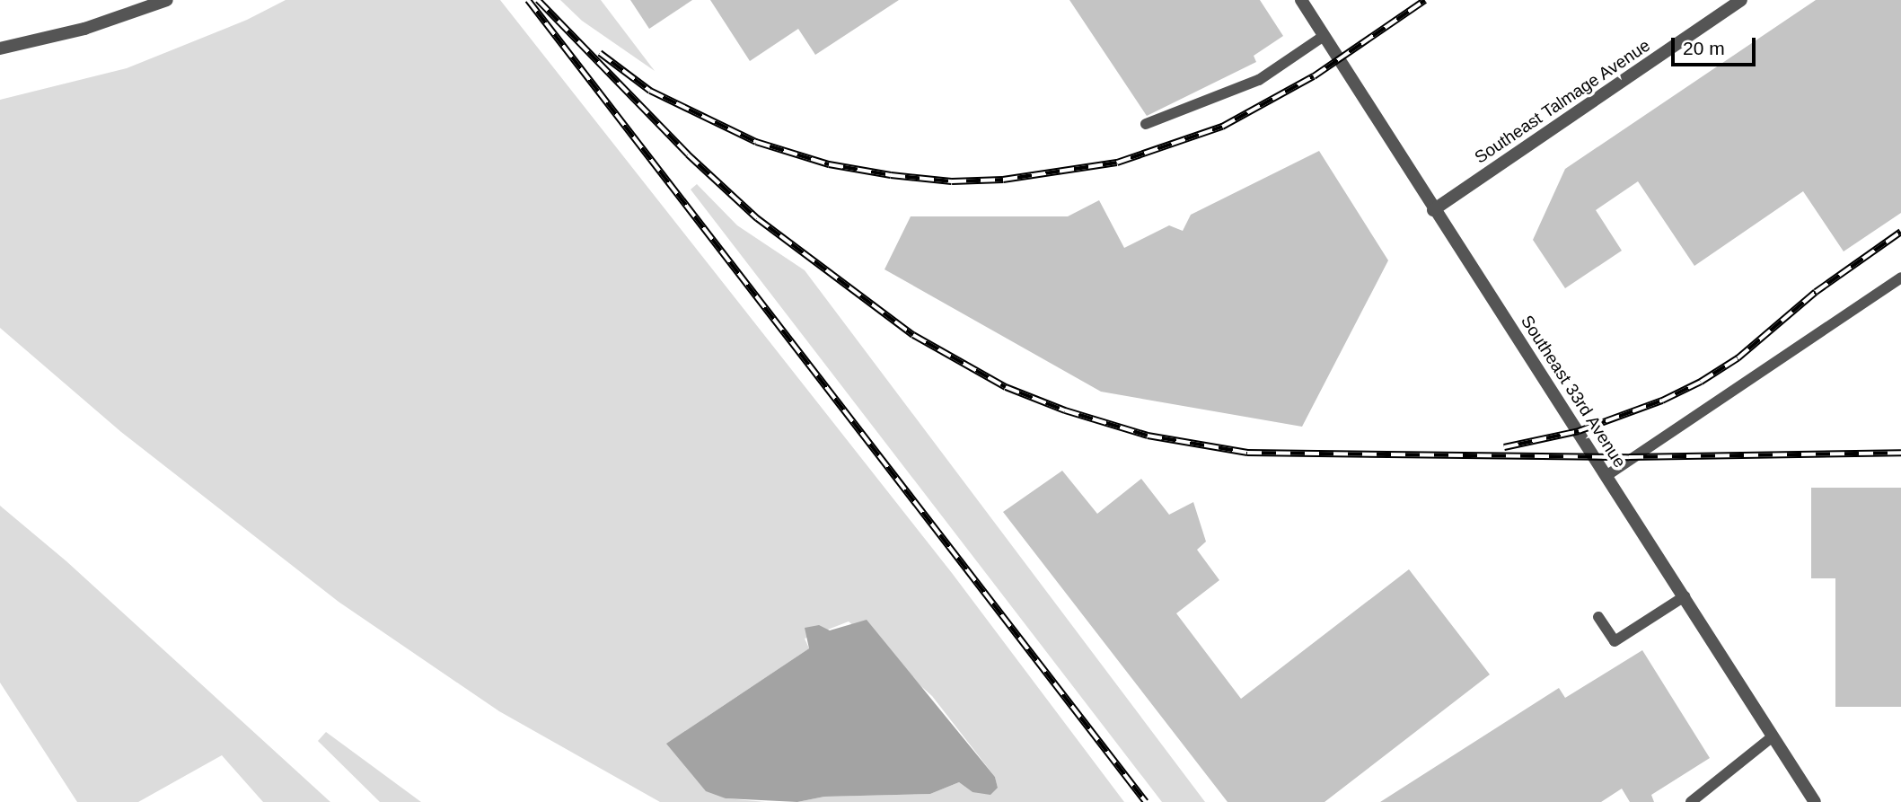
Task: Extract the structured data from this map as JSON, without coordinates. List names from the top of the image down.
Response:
{
  "streets": {
    "street": ["Southeast Talmage Avenue", "Southeast 33rd Avenue"]
  },
  "crossings": [
    ["Southeast Talmage Avenue", "Southeast 33rd Avenue"]
  ],
  "scale_bar": "20 m"
}
